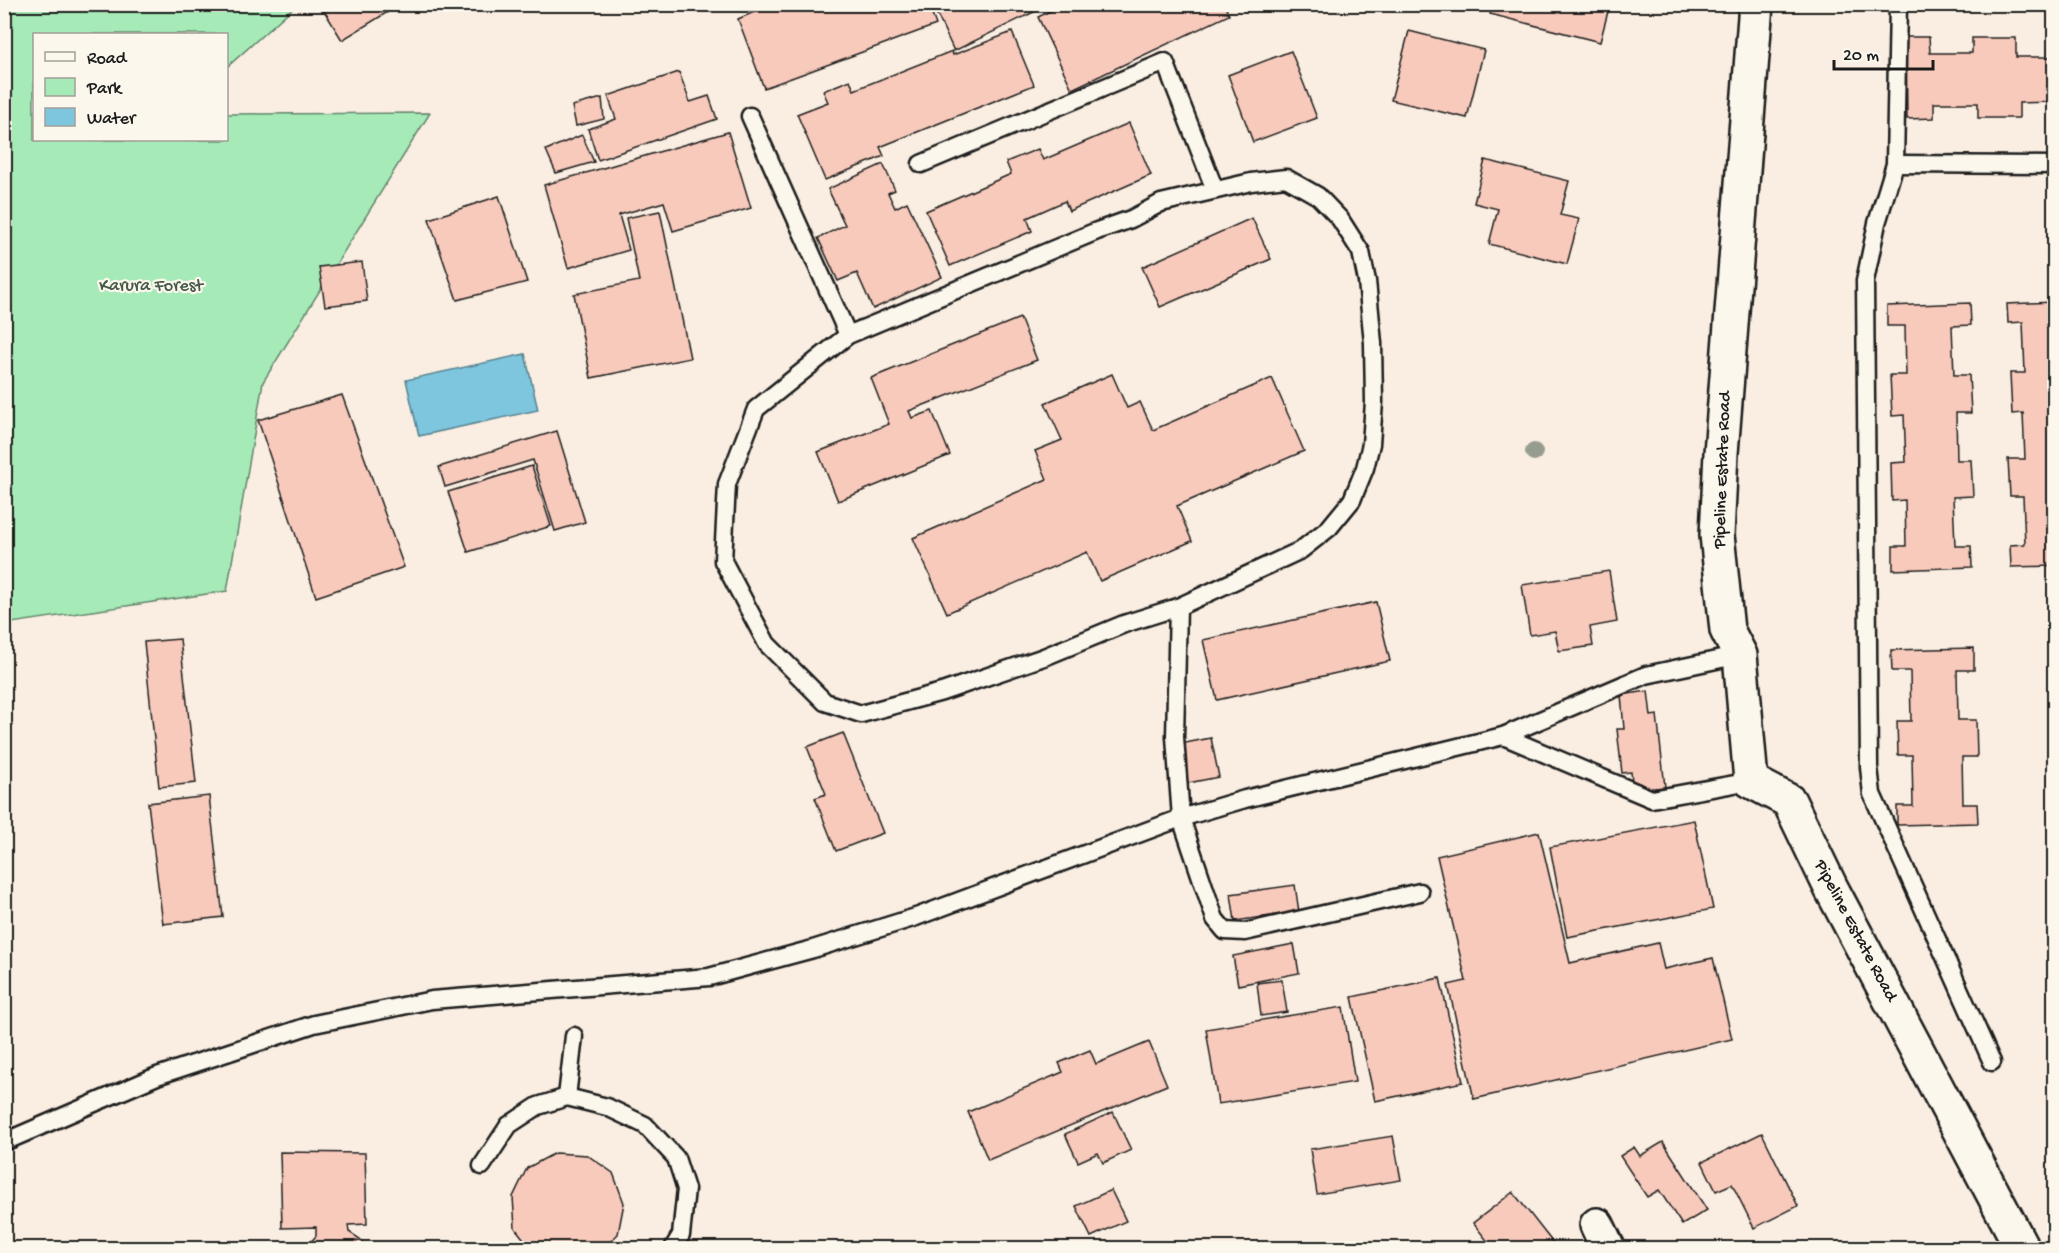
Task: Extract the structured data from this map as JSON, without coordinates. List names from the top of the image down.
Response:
{
  "streets": {
    "street": ["Pipeline Estate Road"]
  },
  "parks": ["Karura Forest"],
  "legend": ["Road", "Park", "Water"],
  "scale_bar": "20 m"
}
